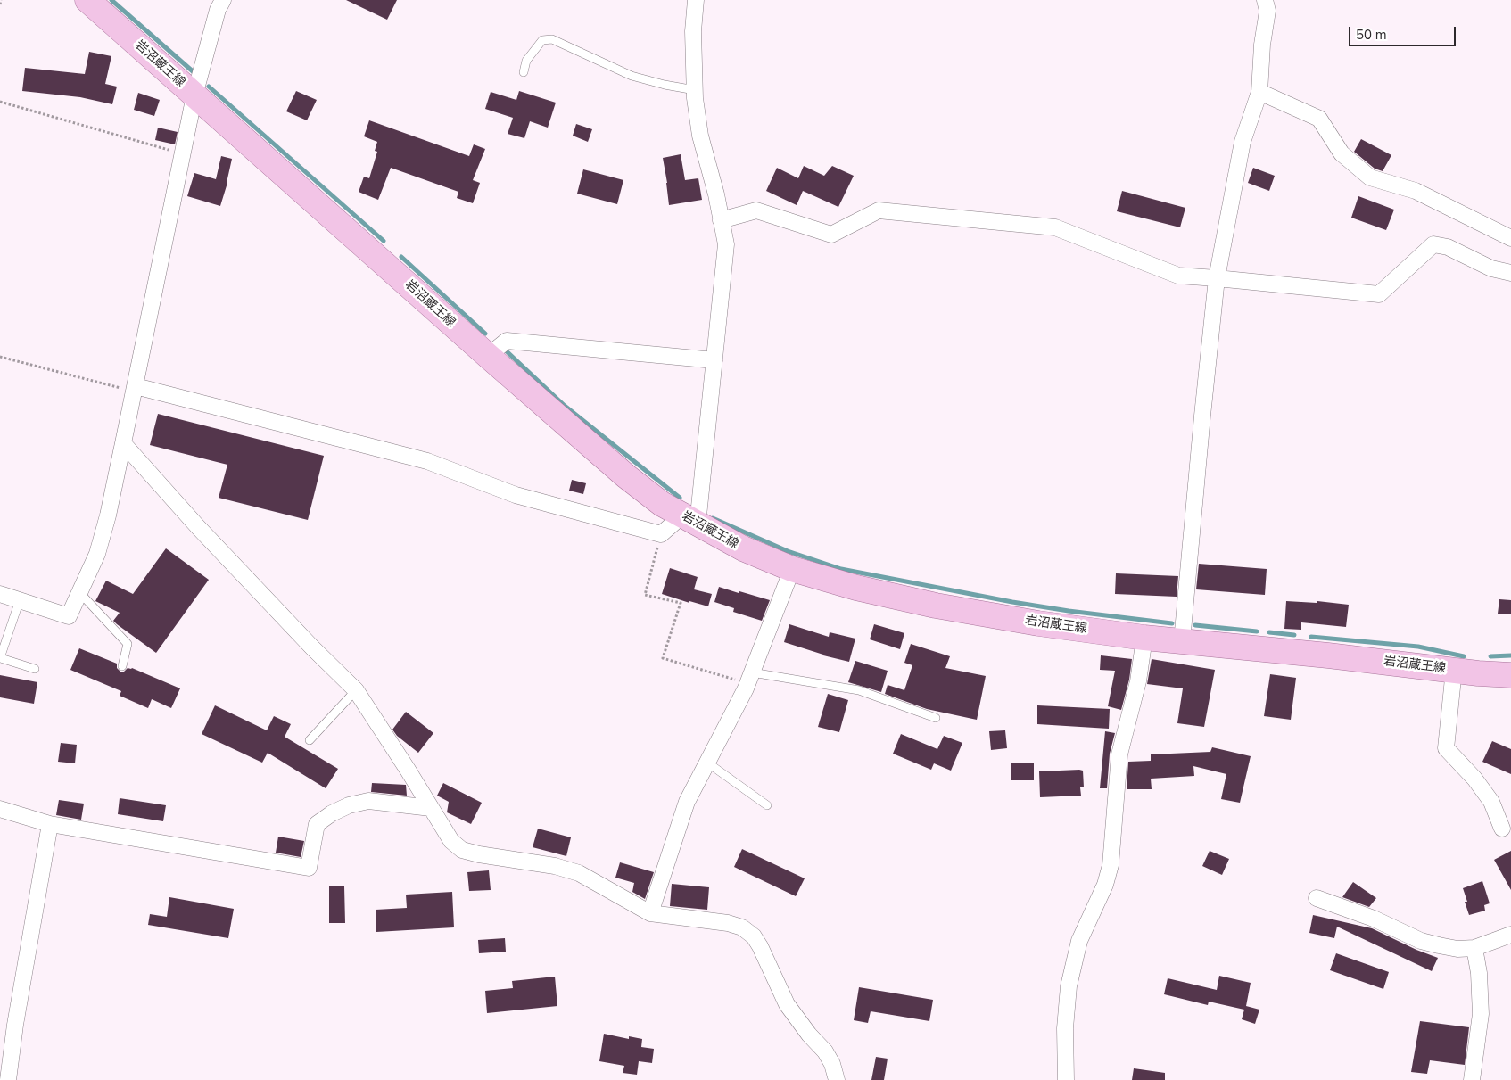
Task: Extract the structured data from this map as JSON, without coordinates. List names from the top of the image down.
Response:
{
  "streets": {
    "main road": ["岩沼蔵王線"]
  },
  "scale_bar": "50 m"
}
